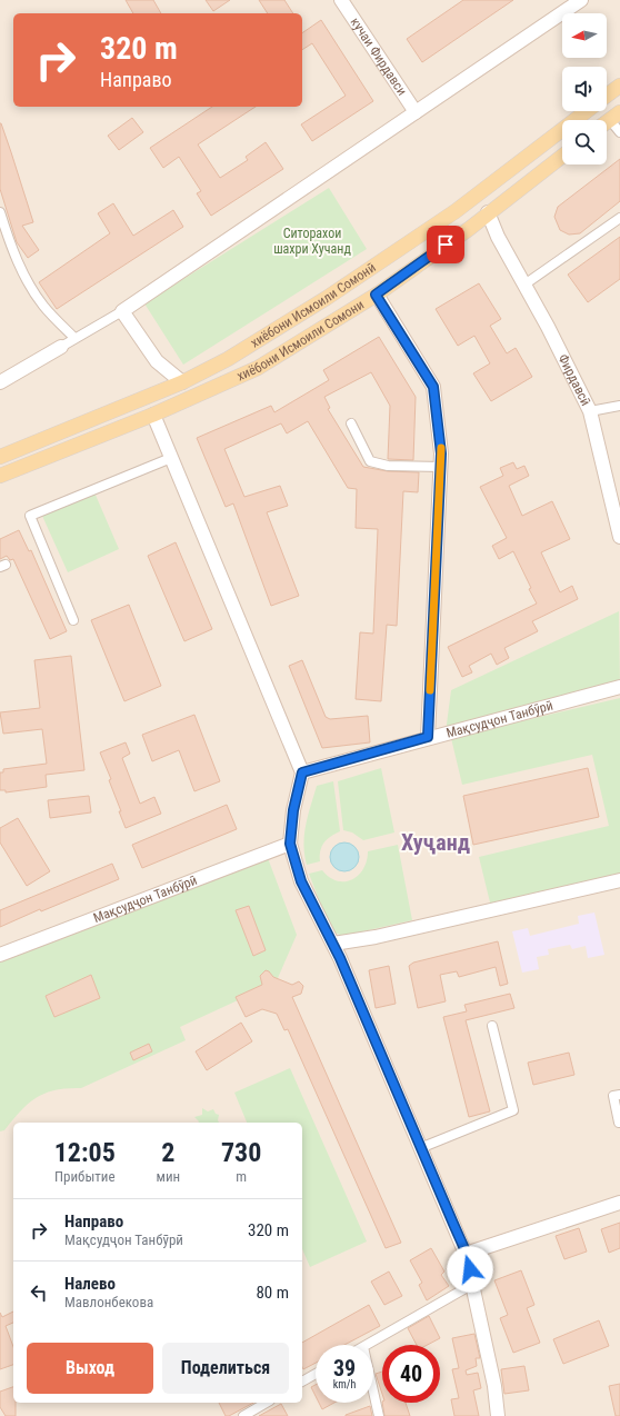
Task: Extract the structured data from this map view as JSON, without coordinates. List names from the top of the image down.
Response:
{
  "streets": {
    "main road": ["хиёбони Исмоили Сомонӣ", "хиёбони Исмоили Сомони"],
    "street": ["кучаи Фирдавси", "Фирдавсӣ", "Мақсудҷон Танбӯрӣ"]
  },
  "crossings": [
    ["хиёбони Исмоили Сомони", "Фирдавсӣ"]
  ],
  "districts": ["Хуҷанд"],
  "parks": ["Ситорахои шахри Хучанд"],
  "north": "left",
  "page": {
    "turn": ["320 m", "Направо"],
    "eta": [
      "12:05",
      "Прибытие",
      "2",
      "мин",
      "730",
      "m"
    ],
    "list": [
      {
        "name": "Направо",
        "note": "Мақсудҷон Танбӯрӣ",
        "value": "320 m"
      },
      {
        "name": "Налево",
        "note": "Мавлонбекова",
        "value": "80 m"
      }
    ],
    "buttons": ["Выход", "Поделиться"],
    "speed": "39 km/h",
    "limit": "40"
  }
}
